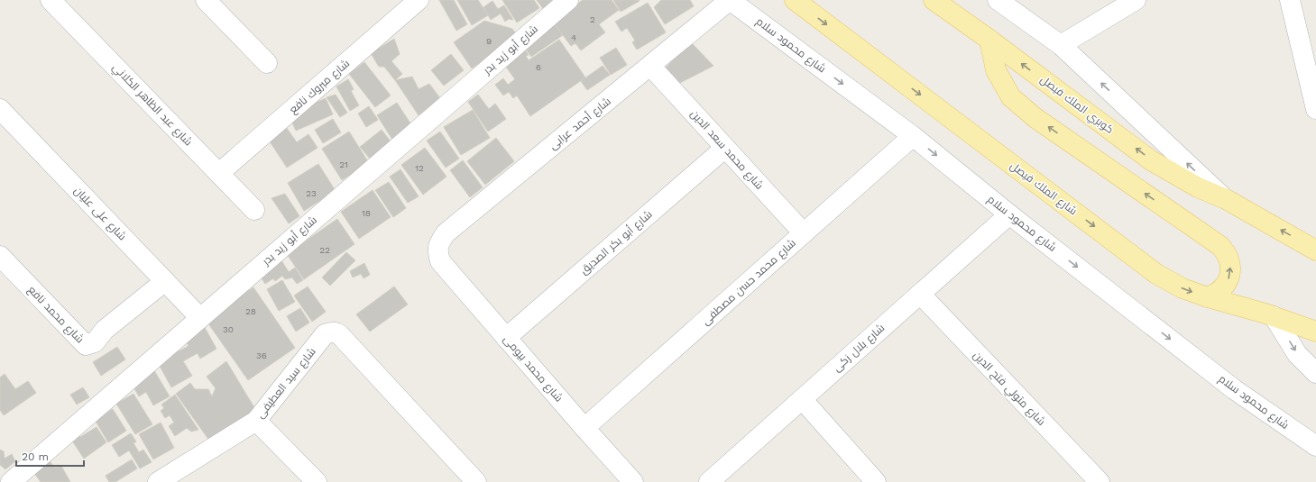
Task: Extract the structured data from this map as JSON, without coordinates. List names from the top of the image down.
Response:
{
  "streets": {
    "main road": ["كوبري الملك فيصل", "شارع الملك فيصل"],
    "street": [
      "شارع محمود سلام",
      "شارع أبو زيد بدر",
      "شارع مبروك نافع",
      "شارع عبد الظاهر الكلاني",
      "شارع أحمد عرابى",
      "شارع محمد سعد الدين",
      "شارع على عليان",
      "شارع أبو بكر الصديق",
      "شارع محمد حسن مصطفى",
      "شارع محمد نافع",
      "شارع بلال زكى",
      "شارع محمد بيومى",
      "شارع سيد العطيفى",
      "شارع متولي فتح الدين"
    ]
  },
  "crossings": [
    ["شارع محمود سلام", "شارع أحمد عرابى"],
    ["شارع محمود سلام", "شارع محمد حسن مصطفى"],
    ["شارع محمود سلام", "شارع بلال زكى"],
    ["شارع أبو زيد بدر", "شارع على عليان"],
    ["شارع مبروك نافع", "شارع عبد الظاهر الكلاني"],
    ["شارع أحمد عرابى", "شارع محمد سعد الدين"],
    ["شارع أحمد عرابى", "شارع محمد بيومى"],
    ["شارع محمد سعد الدين", "شارع أبو بكر الصديق"],
    ["شارع محمد سعد الدين", "شارع محمد حسن مصطفى"],
    ["شارع على عليان", "شارع محمد نافع"],
    ["شارع أبو بكر الصديق", "شارع محمد بيومى"],
    ["شارع محمد حسن مصطفى", "شارع محمد بيومى"],
    ["شارع بلال زكى", "شارع متولي فتح الدين"]
  ],
  "one_way": ["كوبري الملك فيصل", "شارع الملك فيصل"],
  "house_numbers": [
    "2",
    "4",
    "9",
    "6",
    "21",
    "12",
    "23",
    "18",
    "22",
    "28",
    "30",
    "36"
  ],
  "scale_bar": "20 m"
}
